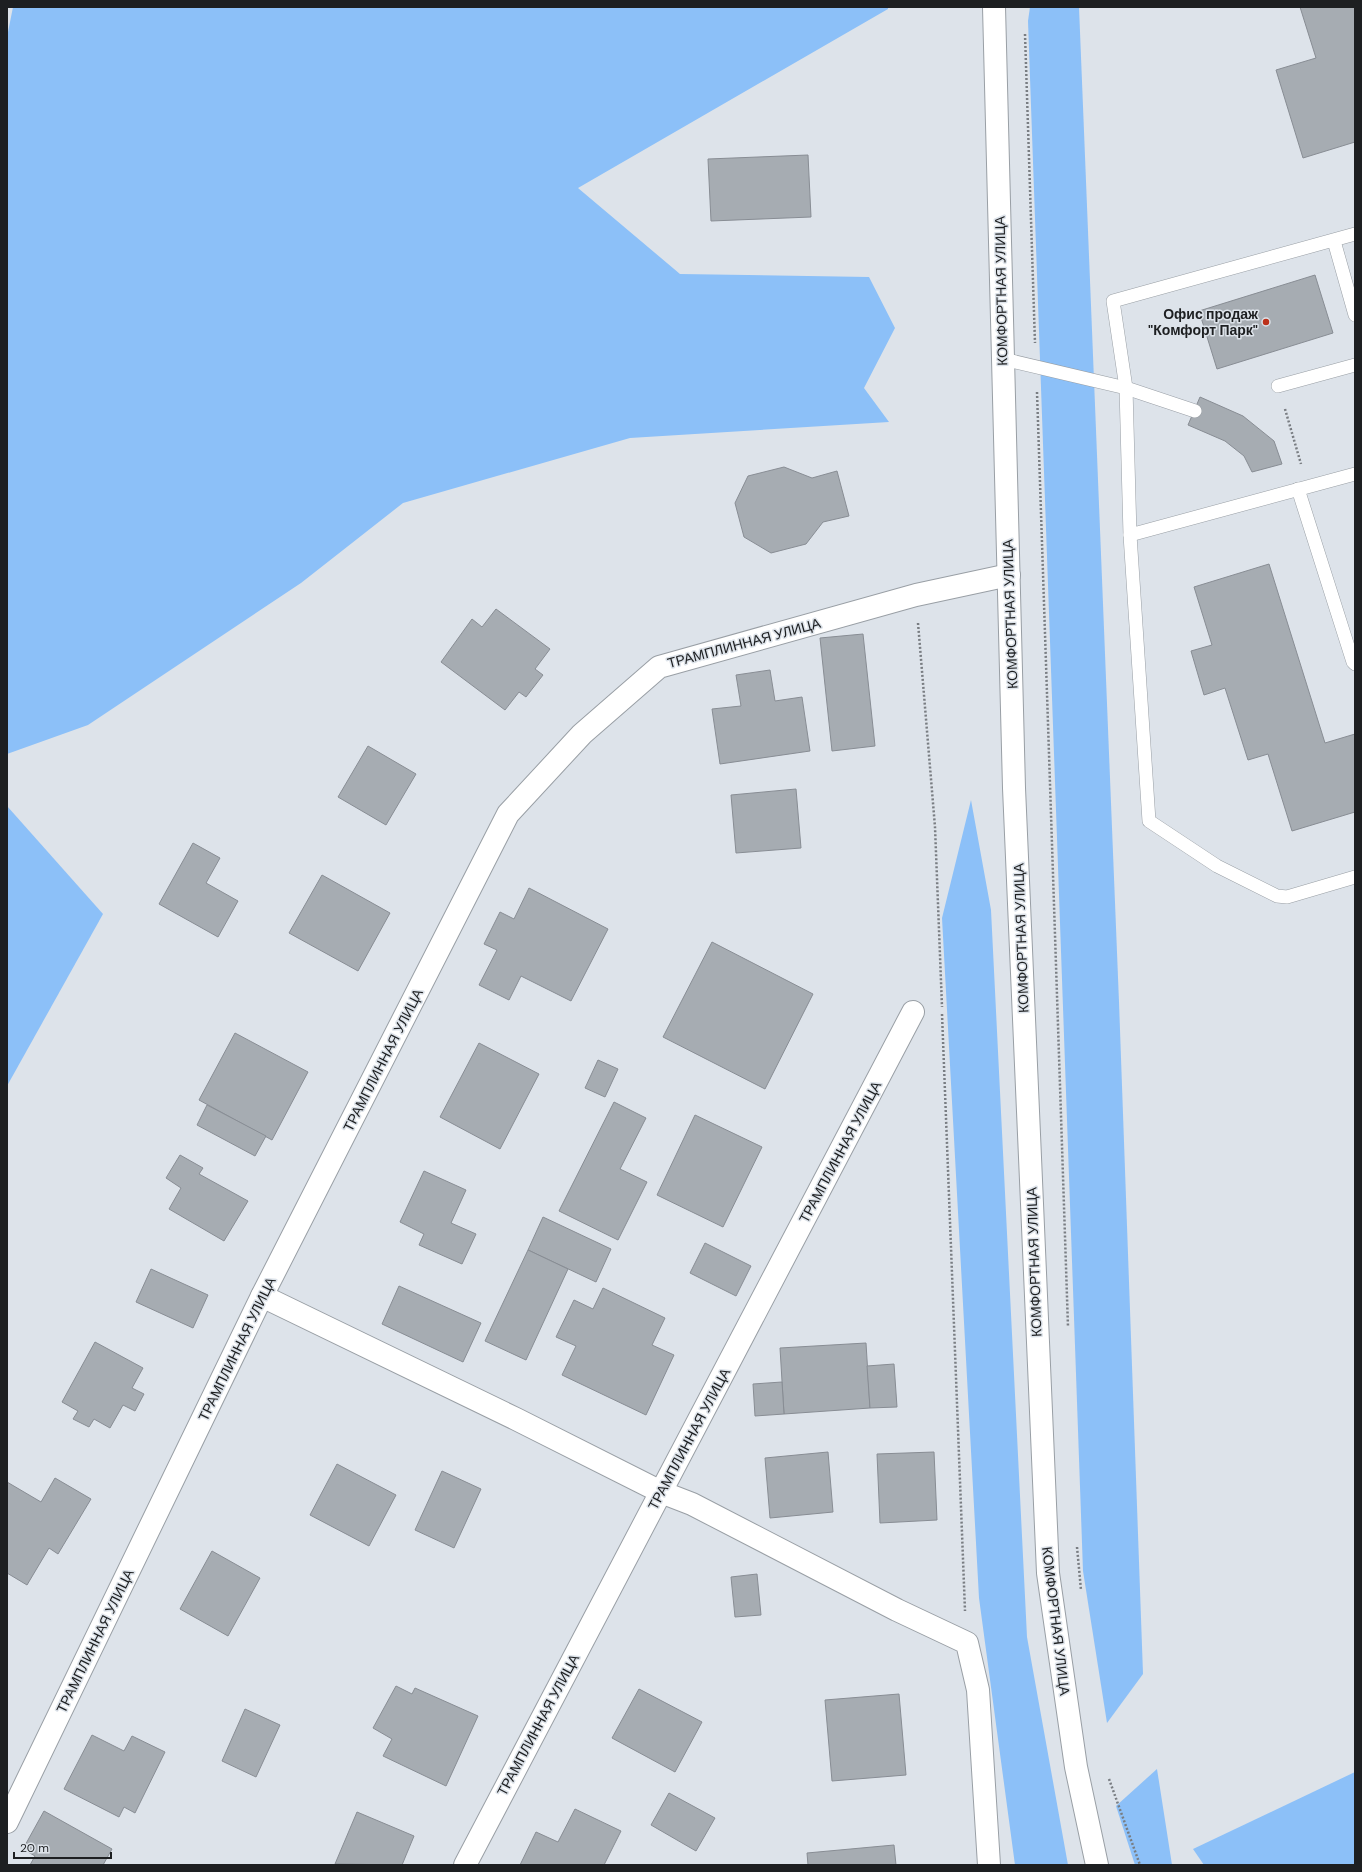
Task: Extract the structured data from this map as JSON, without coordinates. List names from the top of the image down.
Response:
{
  "streets": {
    "street": ["КОМФОРТНАЯ УЛИЦА", "ТРАМПЛИННАЯ УЛИЦА"]
  },
  "crossings": [
    ["КОМФОРТНАЯ УЛИЦА", "ТРАМПЛИННАЯ УЛИЦА"]
  ],
  "places": ["Офис продаж \"Комфорт Парк\""],
  "scale_bar": "20 m"
}
